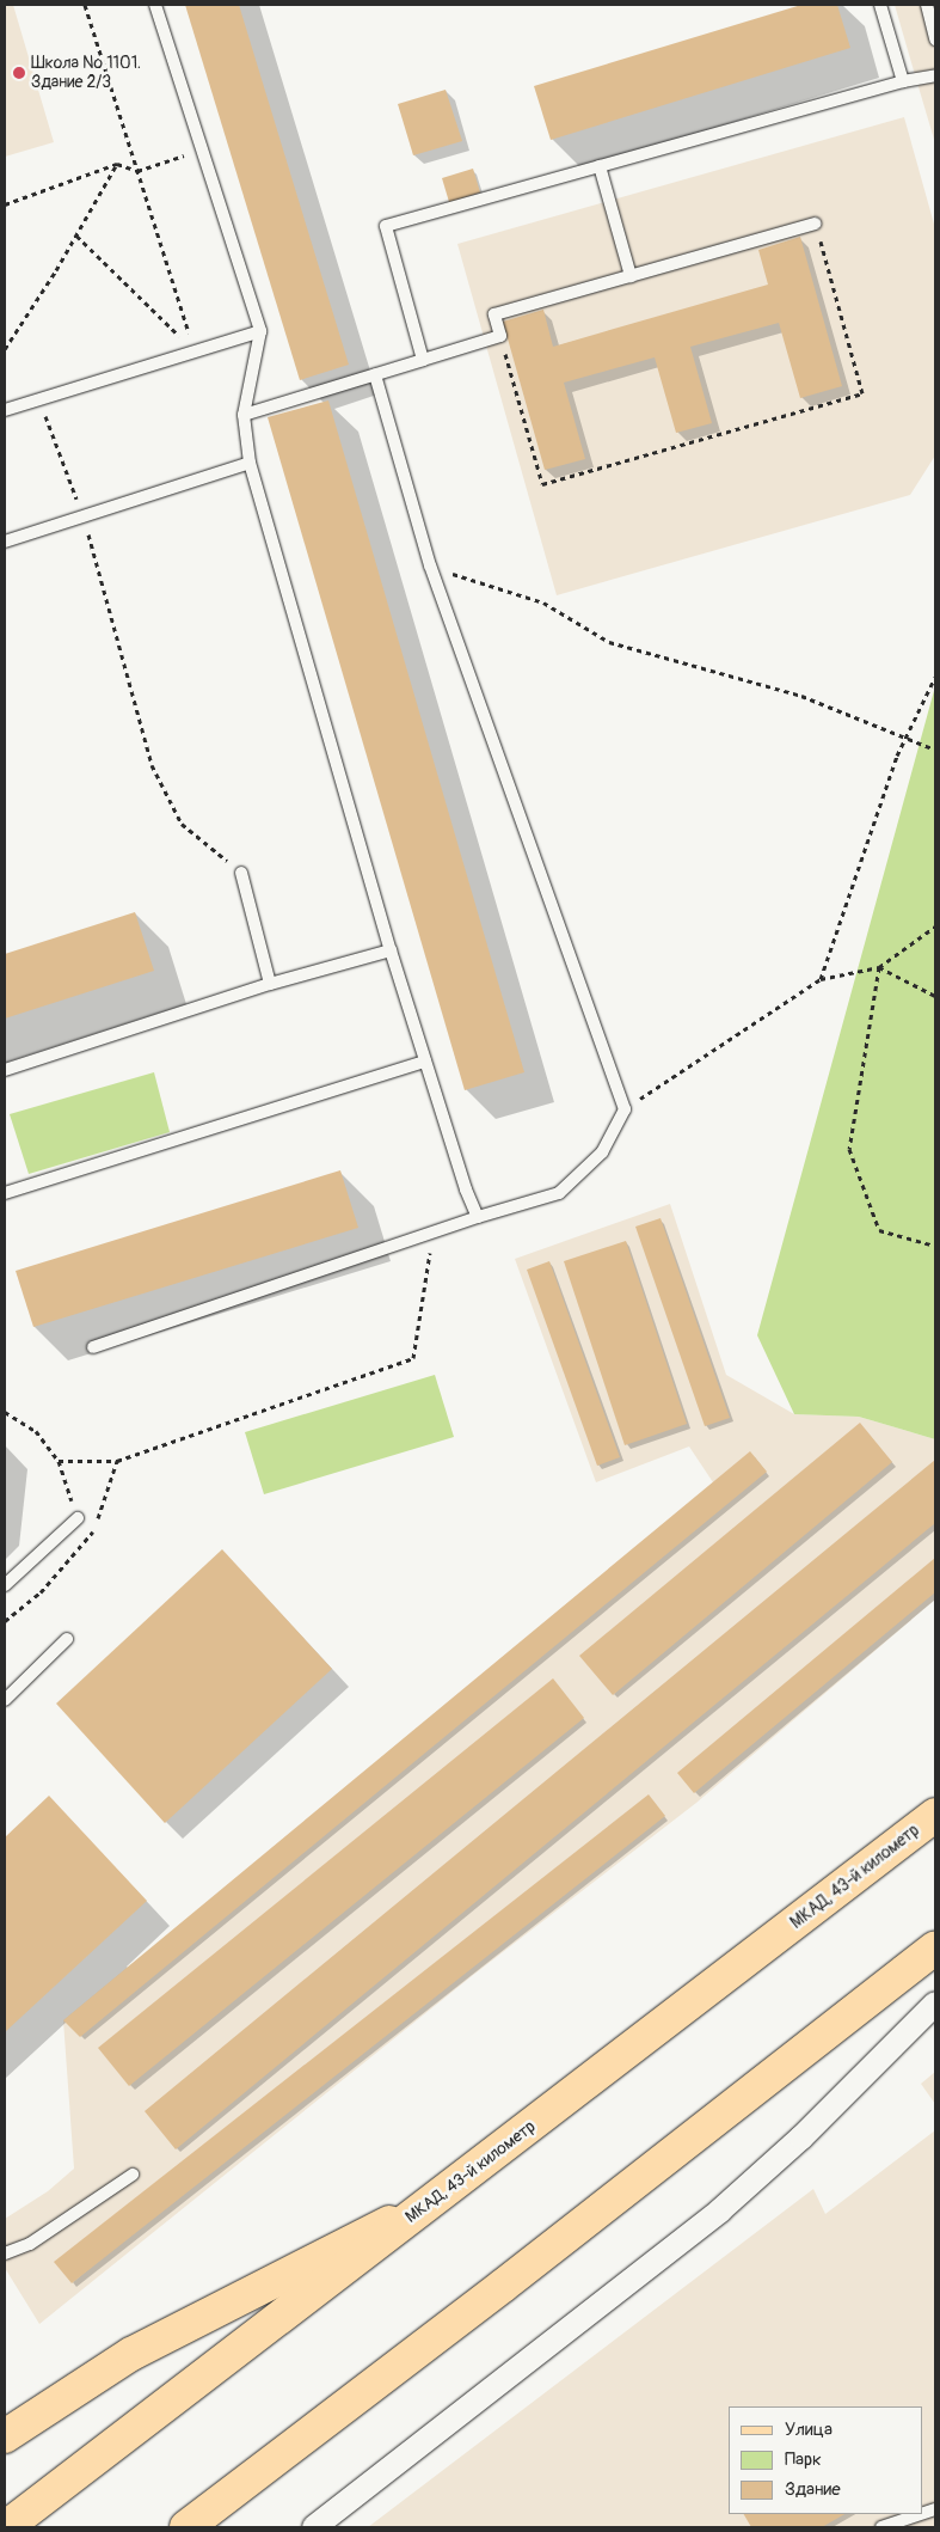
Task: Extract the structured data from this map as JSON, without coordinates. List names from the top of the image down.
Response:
{
  "streets": {
    "main road": ["МКАД, 43-й километр"]
  },
  "places": ["Школа № 1101. Здание 2/3"],
  "legend": ["Улица", "Парк", "Здание"]
}
